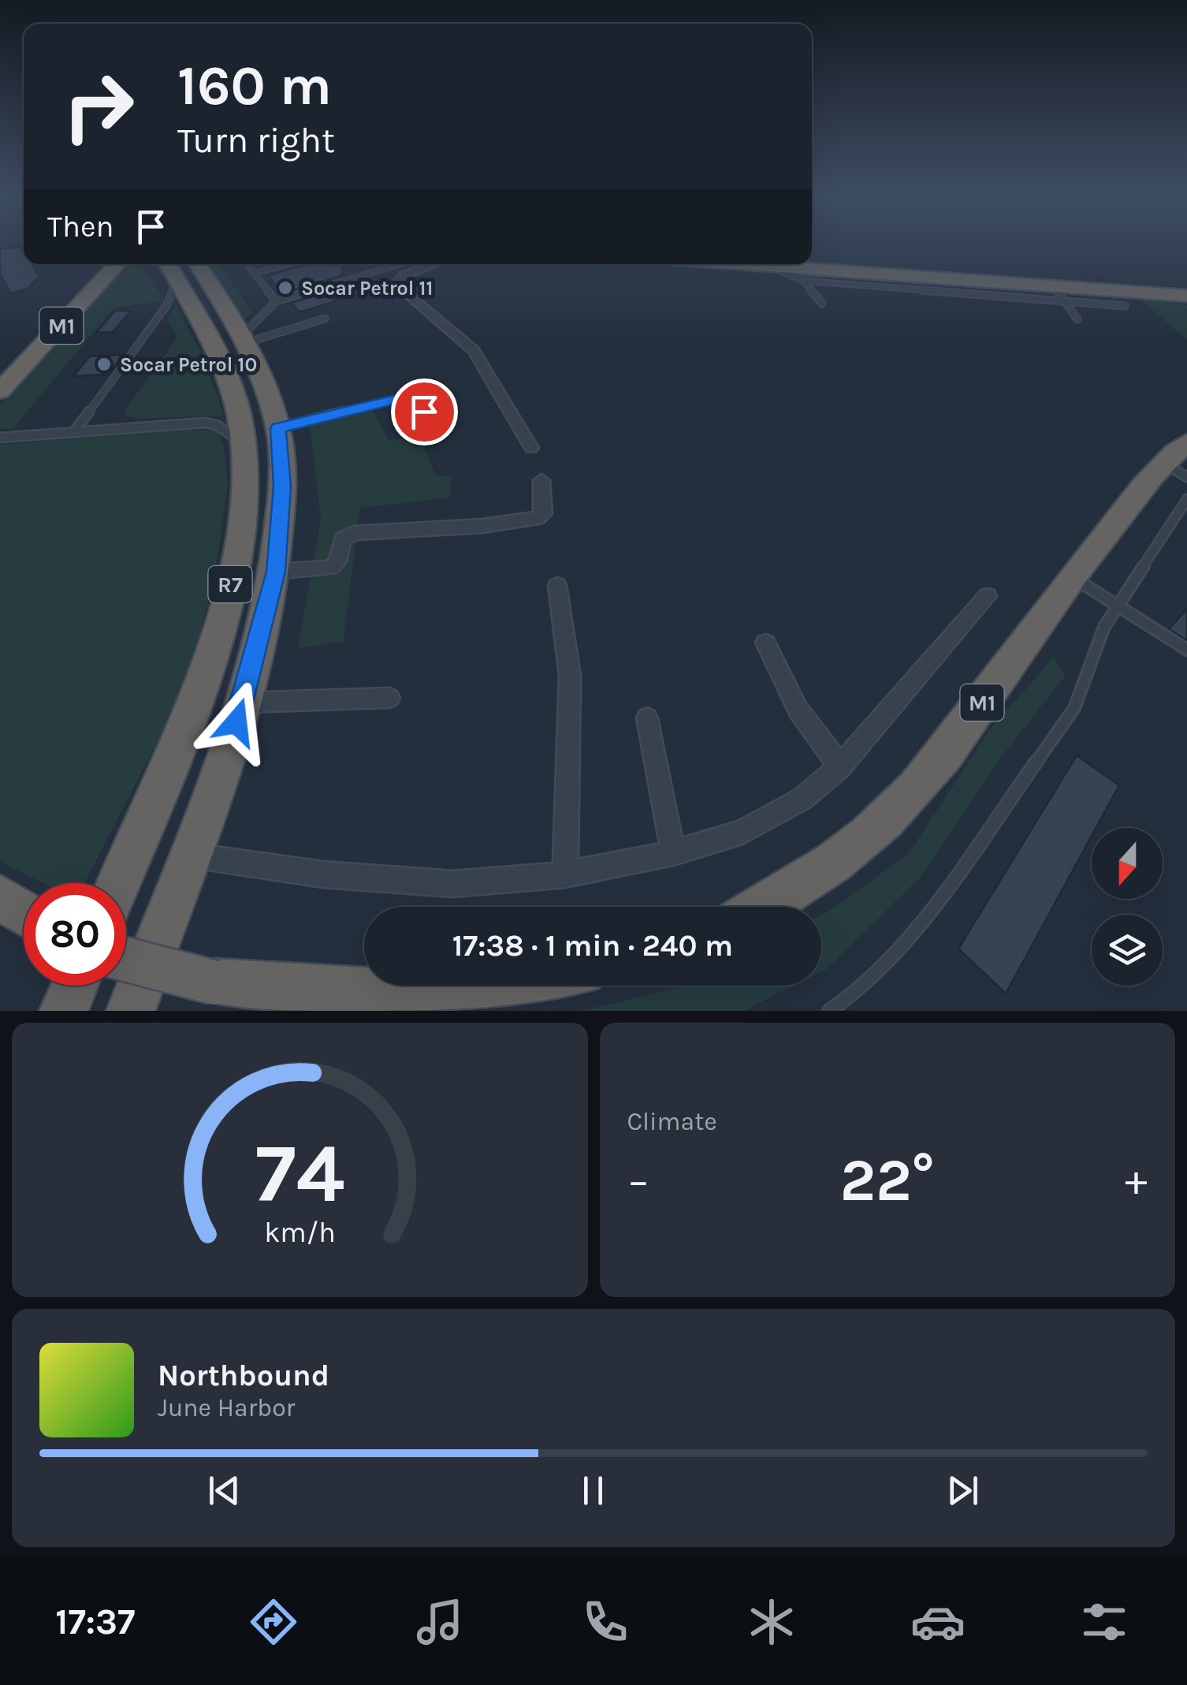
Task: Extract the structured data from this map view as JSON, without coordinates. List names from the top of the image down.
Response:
{
  "streets": {
    "highway": ["M1", "R7"]
  },
  "places": ["Socar Petrol 11", "Socar Petrol 10"],
  "north": "bottom",
  "page": {
    "turn": ["160 m", "Turn right"],
    "then": "Then",
    "limit": "80",
    "trip": "17:38 · 1 min · 240 m",
    "tile": "Climate",
    "heat": ["−", "22°", "+"],
    "song": ["Northbound", "June Harbor"],
    "tabs": "17:37",
    "gauge": ["74", "km/h"]
  }
}
